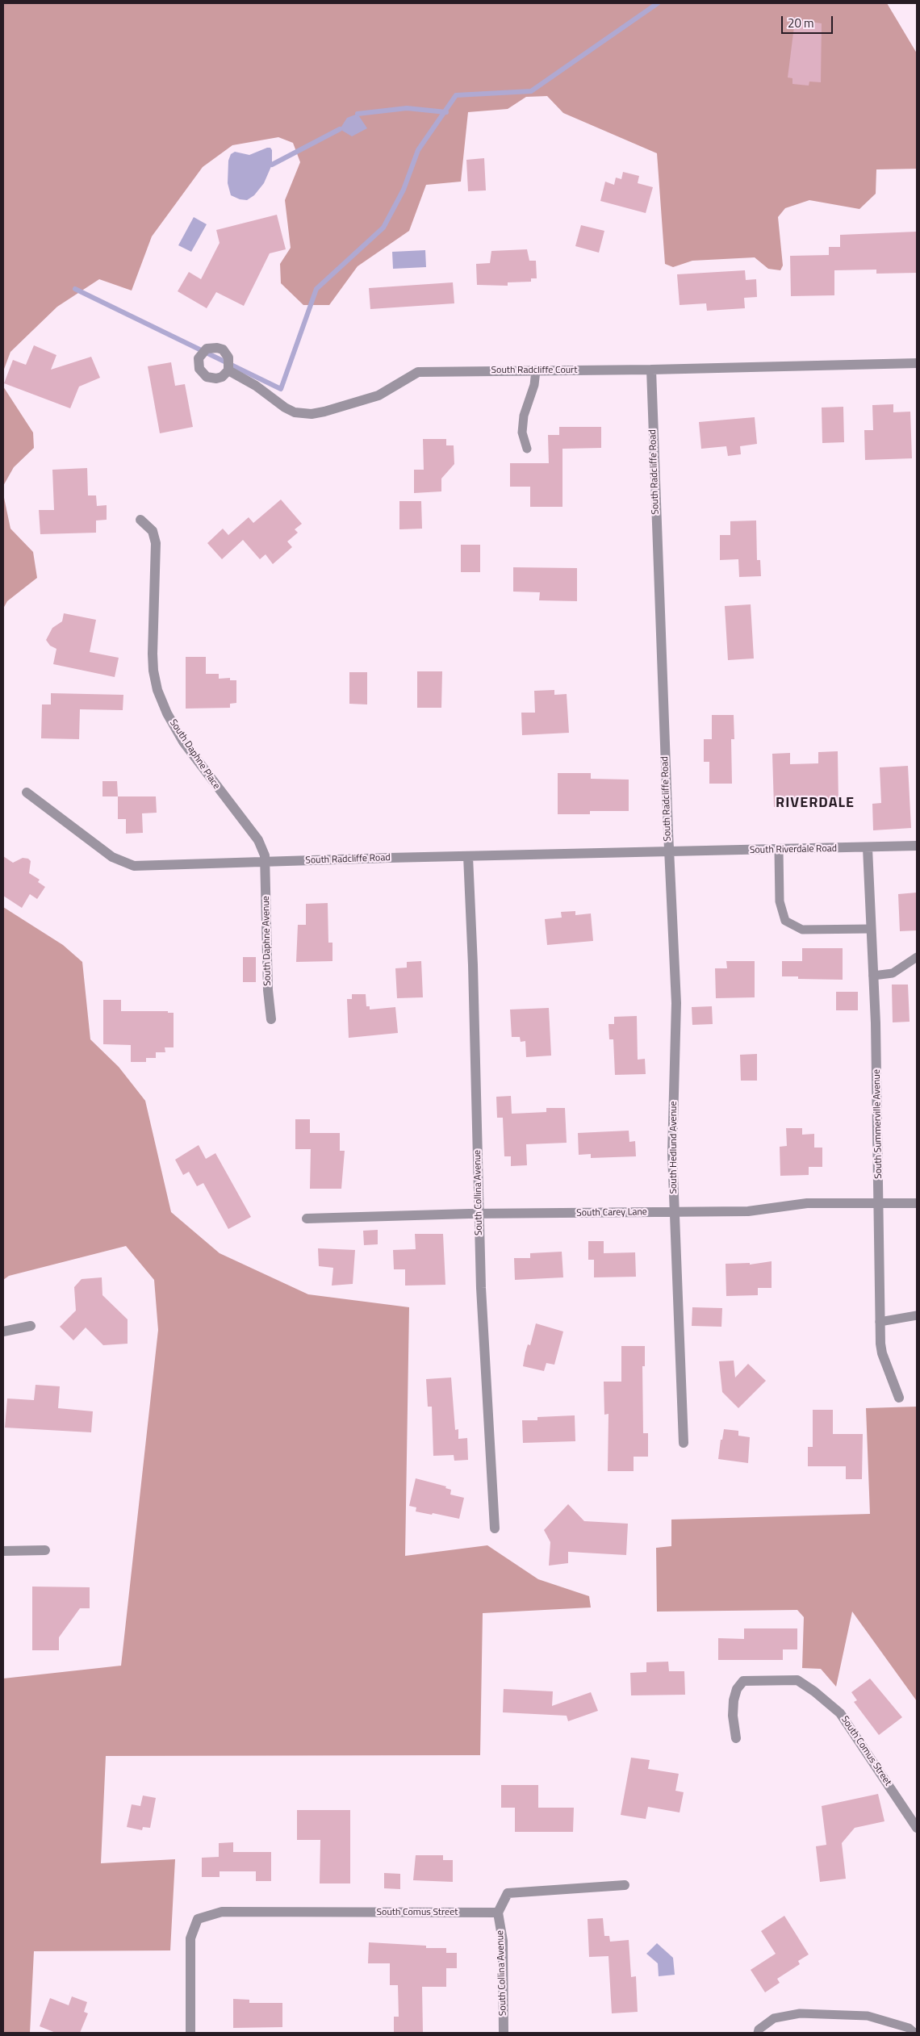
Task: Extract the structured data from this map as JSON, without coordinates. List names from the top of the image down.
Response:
{
  "streets": {
    "street": [
      "South Radcliffe Court",
      "South Radcliffe Road",
      "South Daphne Place",
      "South Riverdale Road",
      "South Daphne Avenue",
      "South Summerville Avenue",
      "South Hedlund Avenue",
      "South Collina Avenue",
      "South Carey Lane",
      "South Comus Street"
    ]
  },
  "crossings": [
    ["South Radcliffe Court", "South Radcliffe Road"],
    ["South Radcliffe Road", "South Daphne Place"],
    ["South Radcliffe Road", "South Riverdale Road"],
    ["South Radcliffe Road", "South Daphne Avenue"],
    ["South Radcliffe Road", "South Hedlund Avenue"],
    ["South Radcliffe Road", "South Collina Avenue"],
    ["South Daphne Place", "South Daphne Avenue"],
    ["South Riverdale Road", "South Summerville Avenue"],
    ["South Riverdale Road", "South Hedlund Avenue"],
    ["South Summerville Avenue", "South Carey Lane"],
    ["South Hedlund Avenue", "South Carey Lane"],
    ["South Collina Avenue", "South Carey Lane"],
    ["South Collina Avenue", "South Comus Street"]
  ],
  "districts": ["RIVERDALE"],
  "scale_bar": "20 m"
}
